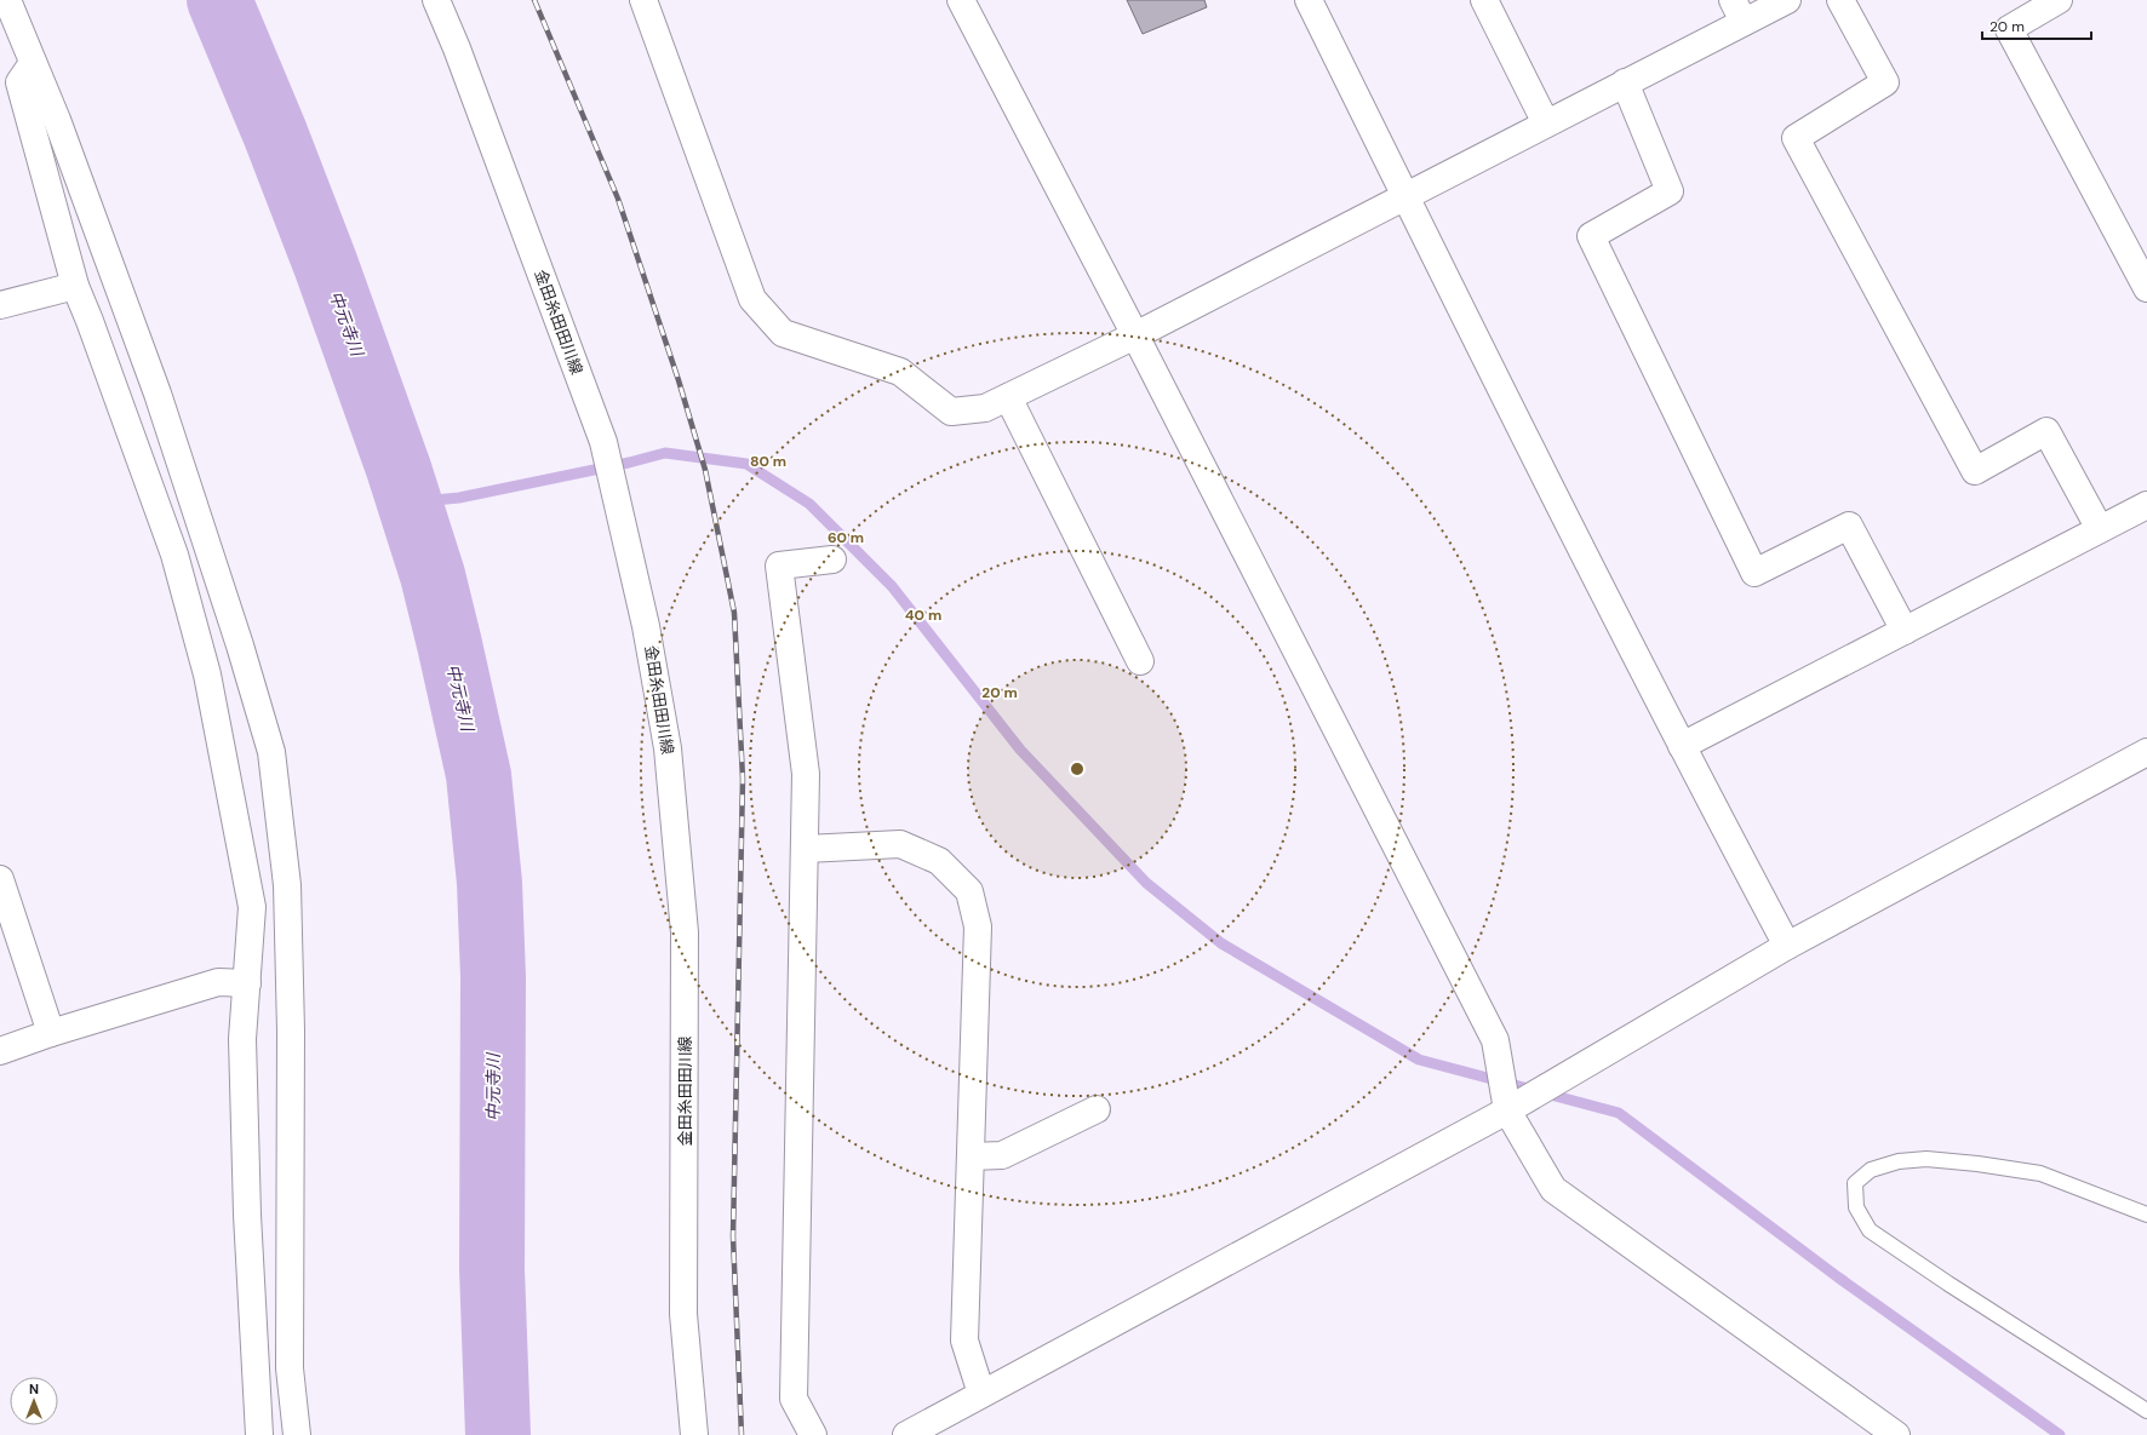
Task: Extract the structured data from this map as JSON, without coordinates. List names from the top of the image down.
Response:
{
  "streets": {
    "street": ["金田糸田田川線"]
  },
  "water": ["中元寺川"],
  "scale_bar": "20 m",
  "north": "top",
  "rings": [
    "80 m",
    "60 m",
    "40 m",
    "20 m"
  ]
}
